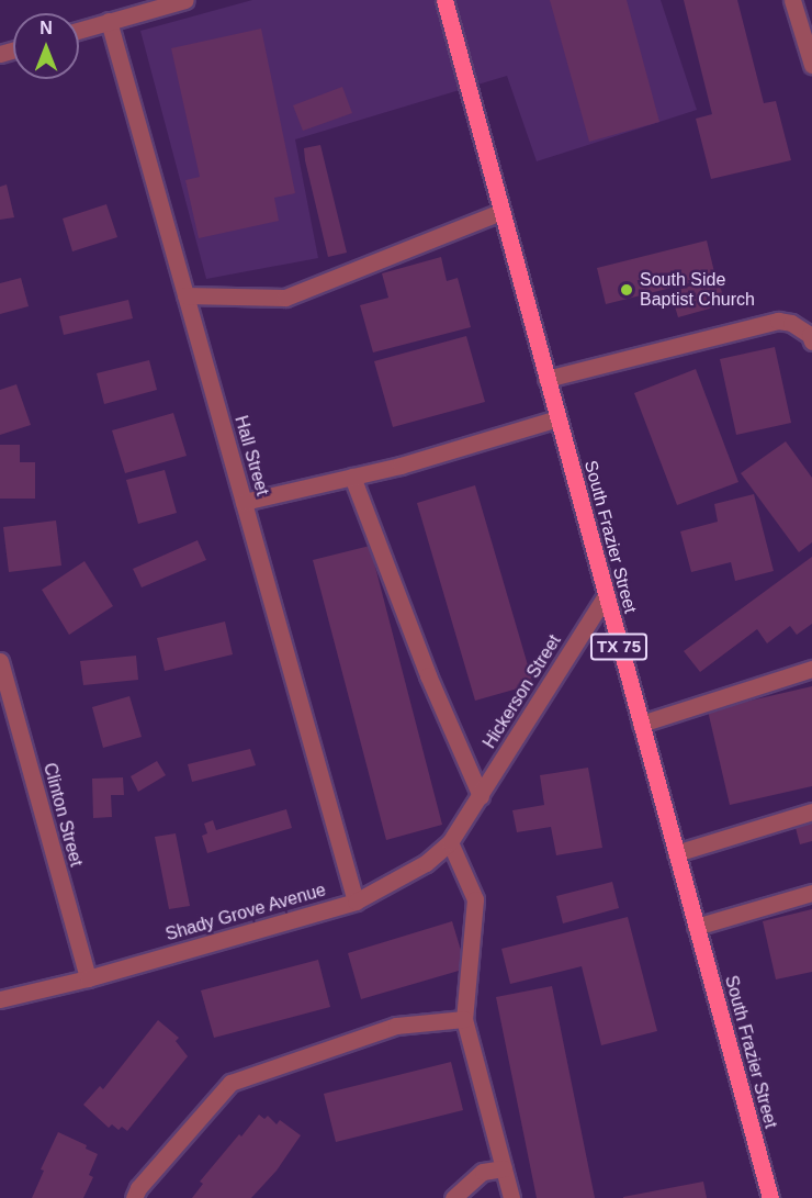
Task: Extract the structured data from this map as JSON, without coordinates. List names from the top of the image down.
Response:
{
  "streets": {
    "main road": ["South Frazier Street", "TX 75"],
    "street": [
      "Hall Street",
      "Hickerson Street",
      "Clinton Street",
      "Shady Grove Avenue"
    ]
  },
  "crossings": [
    ["Hall Street", "Shady Grove Avenue"],
    ["South Frazier Street", "Hickerson Street"],
    ["Hickerson Street", "Shady Grove Avenue"],
    ["Clinton Street", "Shady Grove Avenue"]
  ],
  "places": ["South Side Baptist Church"],
  "north": "top"
}
